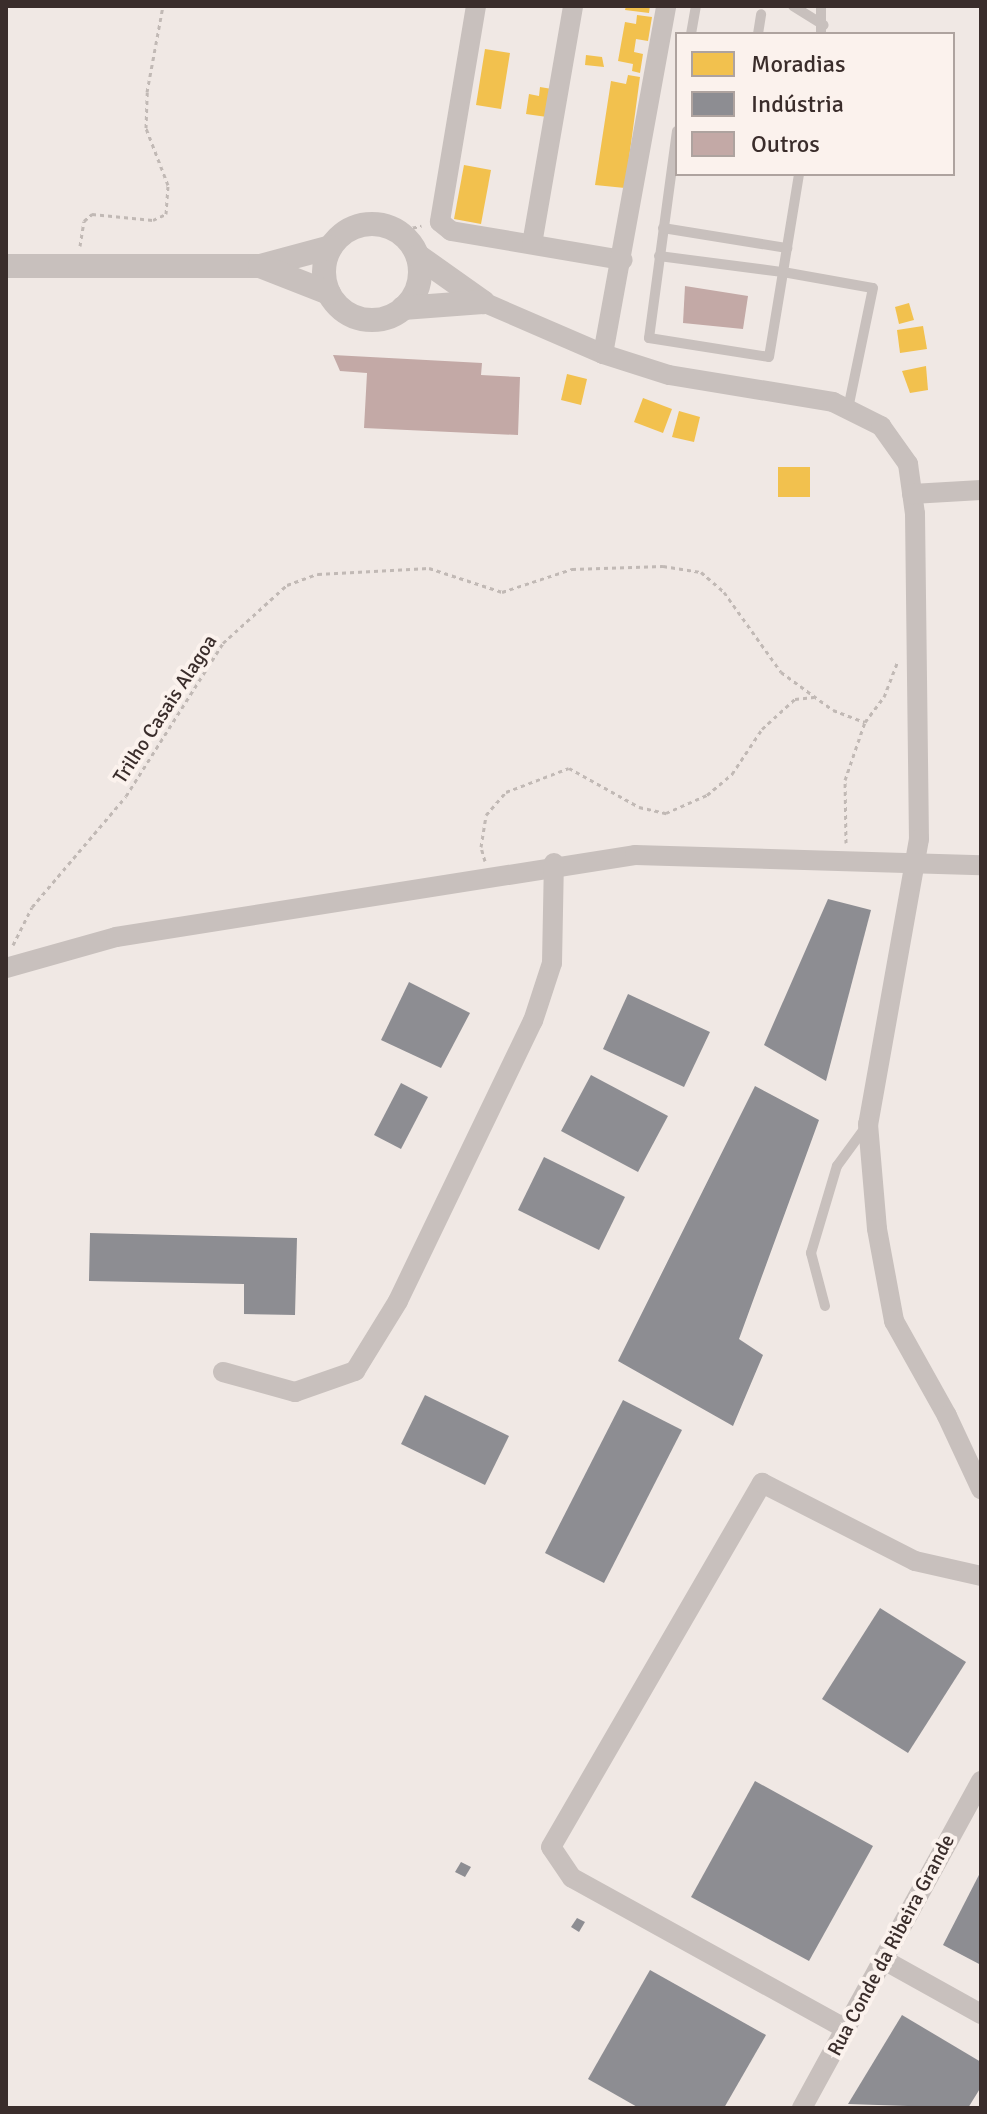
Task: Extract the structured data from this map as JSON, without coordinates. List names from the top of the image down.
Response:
{
  "streets": {
    "street": ["Rua Conde da Ribeira Grande"],
    "path": ["Trilho Casais Alagoa"]
  },
  "legend": ["Moradias", "Indústria", "Outros"]
}
